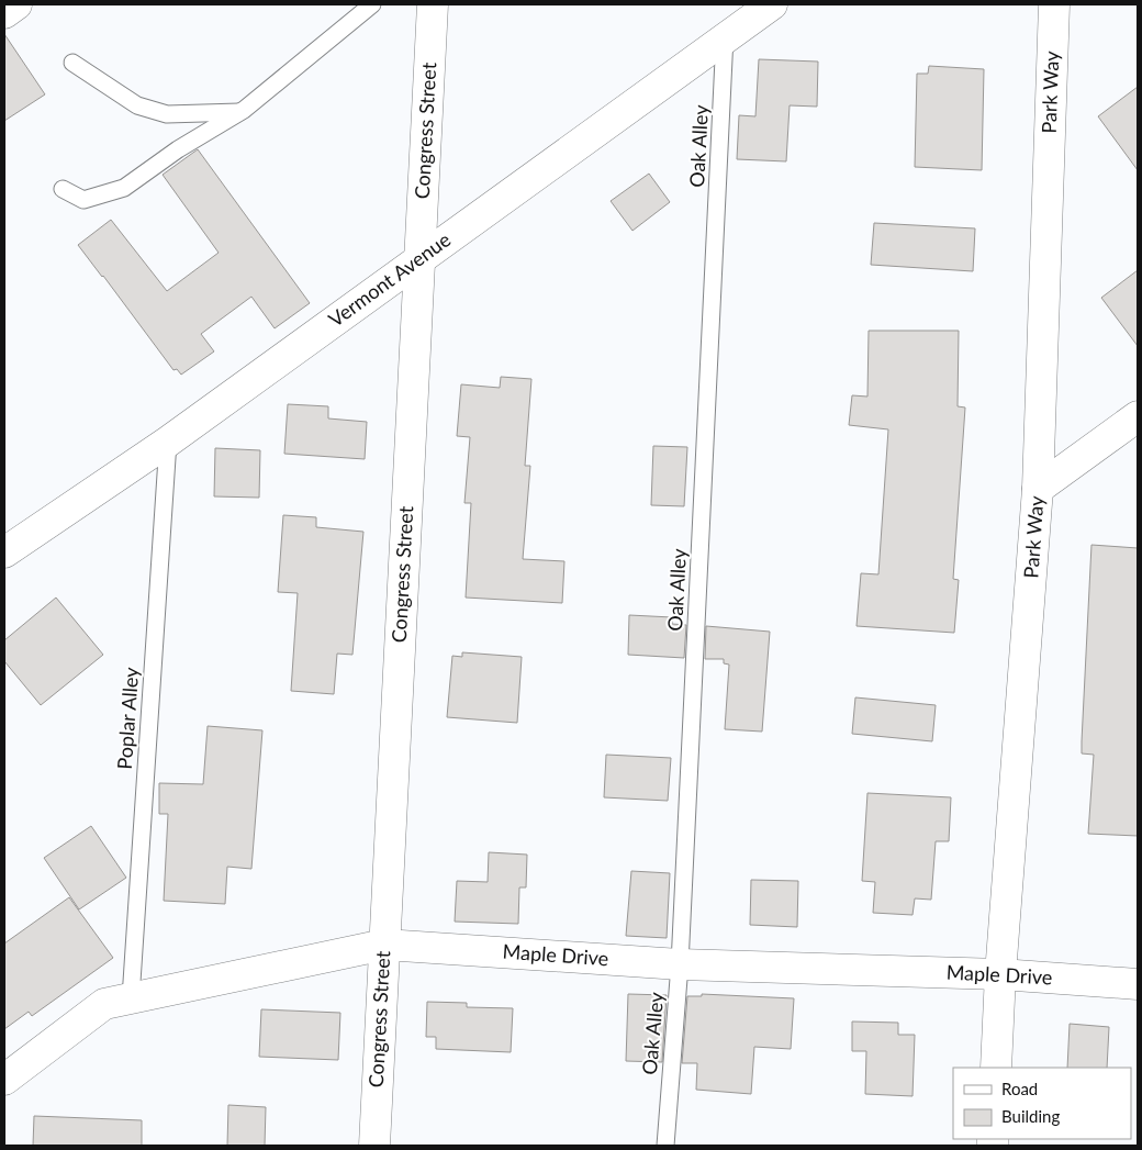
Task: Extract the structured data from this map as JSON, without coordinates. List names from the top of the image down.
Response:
{
  "streets": {
    "street": [
      "Park Way",
      "Congress Street",
      "Vermont Avenue",
      "Maple Drive"
    ],
    "lane": ["Oak Alley", "Poplar Alley"]
  },
  "crossings": [
    ["Park Way", "Maple Drive"],
    ["Congress Street", "Vermont Avenue"],
    ["Congress Street", "Maple Drive"],
    ["Oak Alley", "Vermont Avenue"],
    ["Oak Alley", "Maple Drive"],
    ["Vermont Avenue", "Poplar Alley"],
    ["Poplar Alley", "Maple Drive"]
  ],
  "legend": ["Road", "Building"]
}
